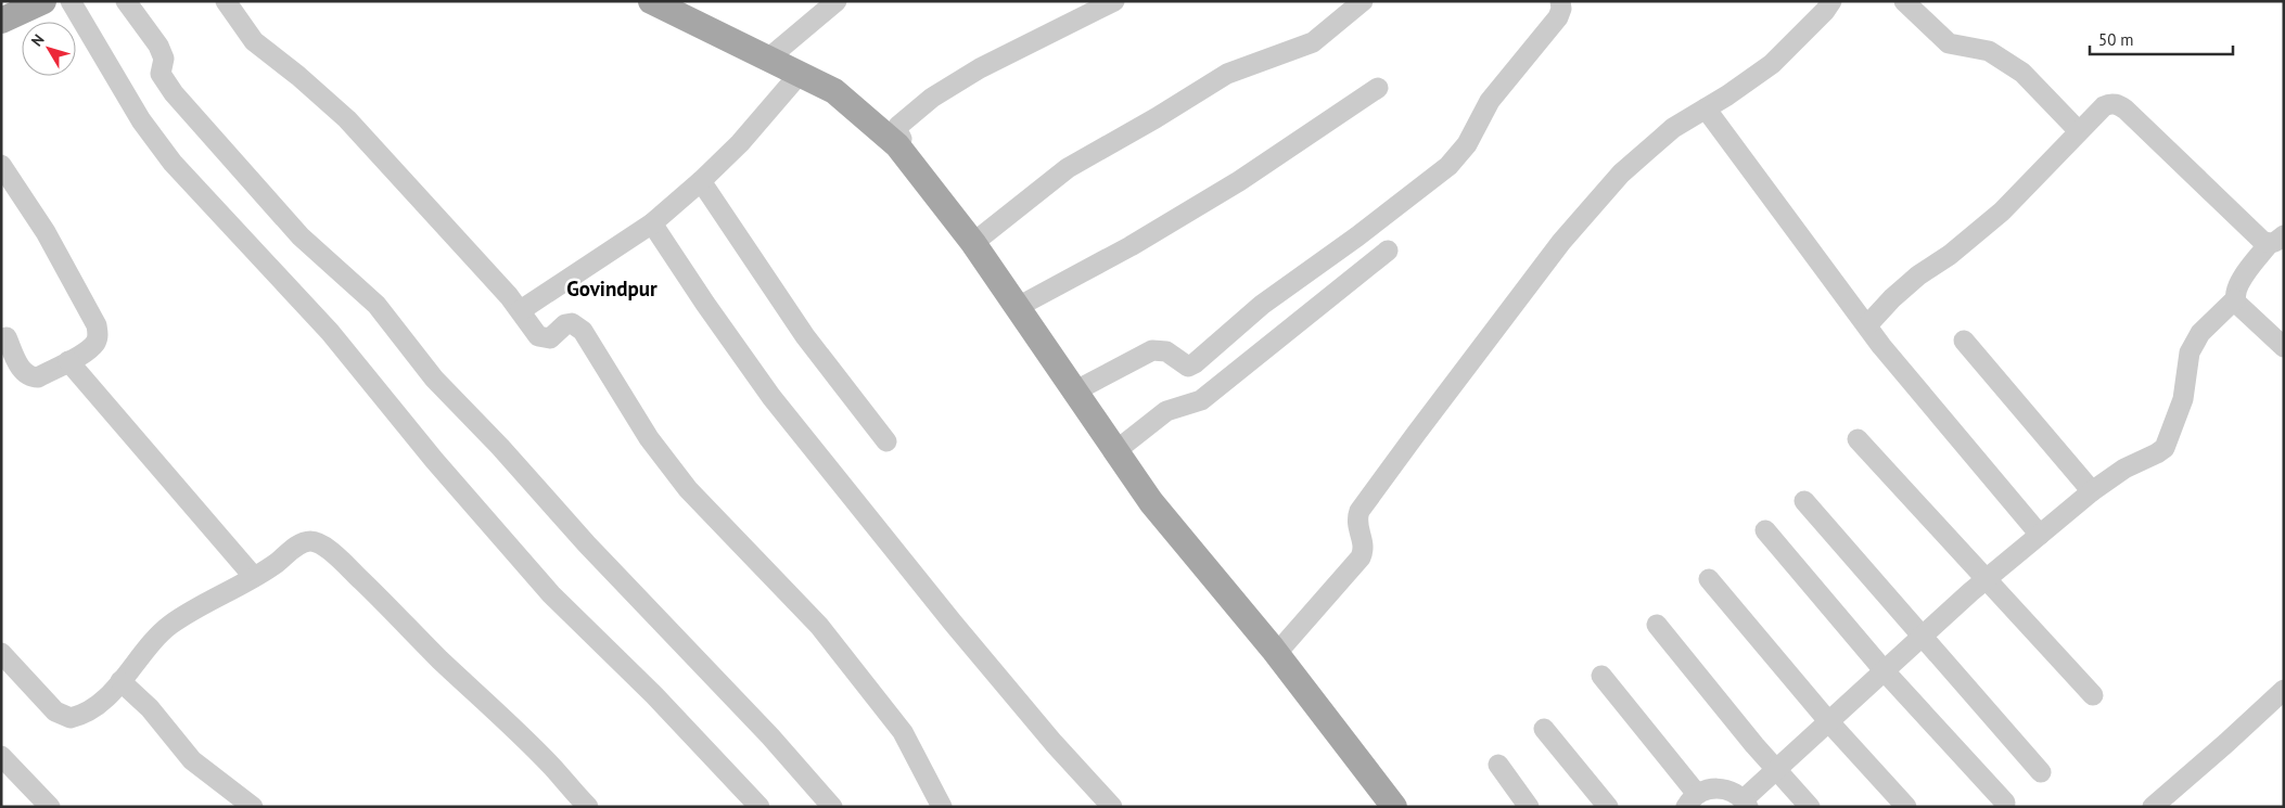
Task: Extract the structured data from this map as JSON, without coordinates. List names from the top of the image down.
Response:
{
  "districts": ["Govindpur"],
  "scale_bar": "50 m",
  "north": "top left"
}
